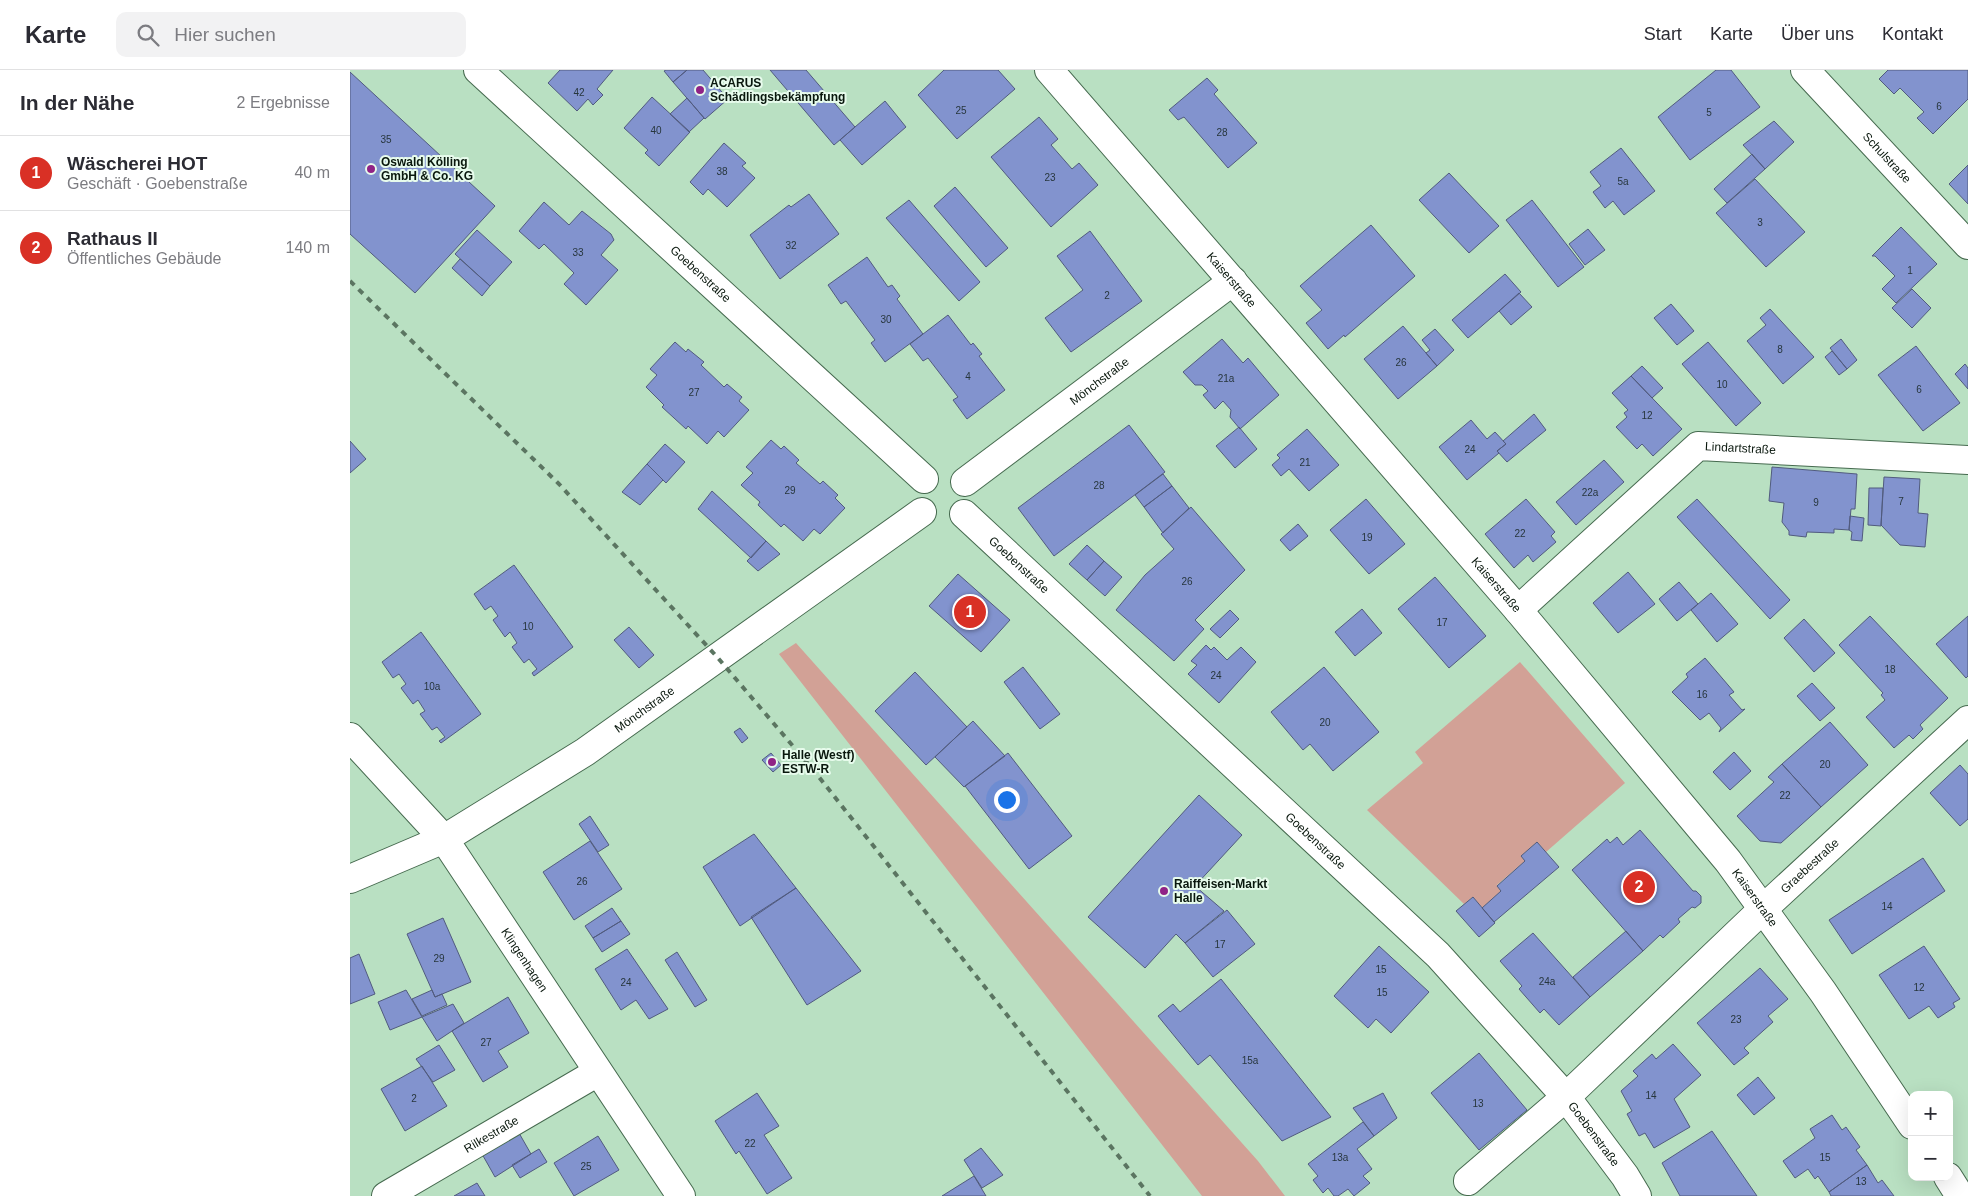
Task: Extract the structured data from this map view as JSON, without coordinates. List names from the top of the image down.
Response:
{
  "streets": {
    "street": [
      "Schulstraße",
      "Goebenstraße",
      "Kaiserstraße",
      "Mönchstraße",
      "Lindartstraße",
      "Graebestraße",
      "Klingenhagen",
      "Rilkestraße"
    ]
  },
  "crossings": [
    ["Goebenstraße", "Mönchstraße"],
    ["Goebenstraße", "Graebestraße"],
    ["Kaiserstraße", "Mönchstraße"],
    ["Kaiserstraße", "Lindartstraße"],
    ["Kaiserstraße", "Graebestraße"],
    ["Mönchstraße", "Klingenhagen"],
    ["Klingenhagen", "Rilkestraße"]
  ],
  "places": [
    "ACARUS Schädlingsbekämpfung",
    "Oswald Kölling GmbH & Co. KG",
    "Halle (Westf) ESTW-R",
    "Raiffeisen-Markt Halle"
  ],
  "house_numbers": [
    "42",
    "6",
    "25",
    "5",
    "40",
    "28",
    "35",
    "38",
    "23",
    "5a",
    "3",
    "32",
    "33",
    "1",
    "2",
    "30",
    "8",
    "26",
    "4",
    "21a",
    "10",
    "6",
    "27",
    "12",
    "24",
    "21",
    "28",
    "29",
    "22a",
    "7",
    "9",
    "22",
    "19",
    "26",
    "17",
    "10",
    "18",
    "24",
    "10a",
    "16",
    "20",
    "20",
    "22",
    "26",
    "14",
    "17",
    "29",
    "15",
    "24a",
    "24",
    "12",
    "15",
    "23",
    "27",
    "15a",
    "14",
    "2",
    "13",
    "22",
    "13a",
    "15",
    "25",
    "13"
  ],
  "page": {
    "header": "Karte",
    "search": "Hier suchen",
    "nav": [
      "Start",
      "Karte",
      "Über uns",
      "Kontakt"
    ],
    "heading": ["In der Nähe", "2 Ergebnisse"],
    "list": [
      {
        "mark": "1",
        "name": "Wäscherei HOT",
        "note": "Geschäft · Goebenstraße",
        "value": "40 m"
      },
      {
        "mark": "2",
        "name": "Rathaus II",
        "note": "Öffentliches Gebäude",
        "value": "140 m"
      }
    ],
    "pins": ["1", "2"],
    "map_buttons": ["+", "−"]
  }
}
